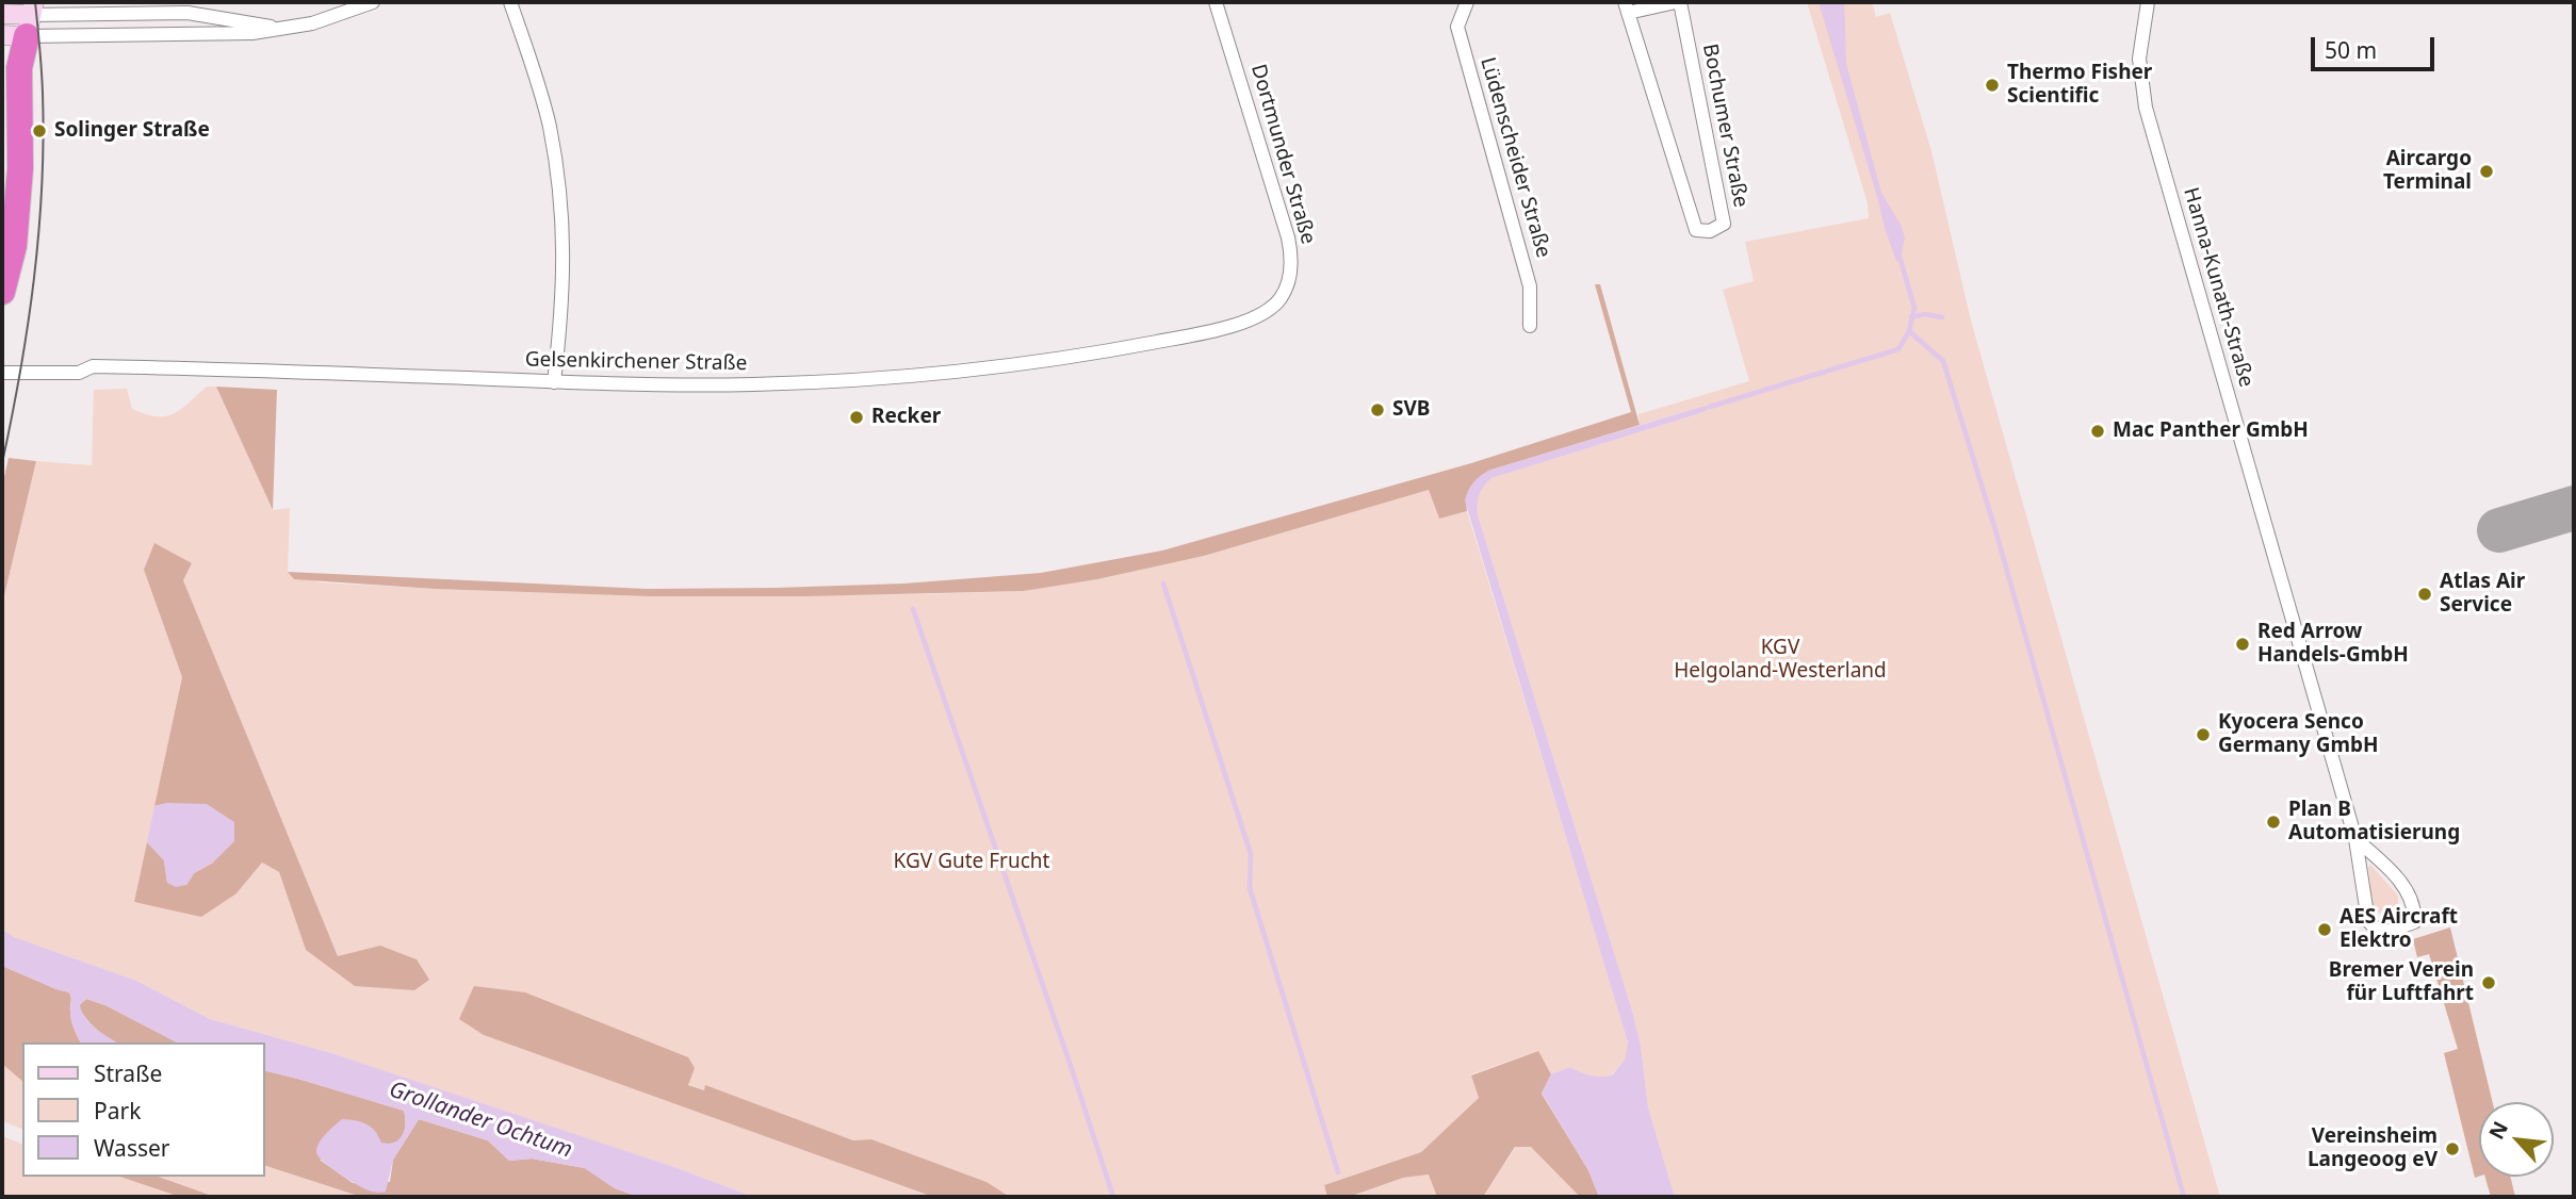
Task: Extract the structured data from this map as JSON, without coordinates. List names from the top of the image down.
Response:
{
  "streets": {
    "street": [
      "Bochumer Straße",
      "Dortmunder Straße",
      "Lüdenscheider Straße",
      "Hanna-Kunath-Straße",
      "Gelsenkirchener Straße"
    ]
  },
  "crossings": [
    ["Dortmunder Straße", "Gelsenkirchener Straße"]
  ],
  "water": ["Grollander Ochtum"],
  "parks": ["KGV Helgoland-Westerland", "KGV Gute Frucht"],
  "places": [
    "Thermo Fisher Scientific",
    "Solinger Straße",
    "Aircargo Terminal",
    "SVB",
    "Recker",
    "Mac Panther GmbH",
    "Atlas Air Service",
    "Red Arrow Handels-GmbH",
    "Kyocera Senco Germany GmbH",
    "Plan B Automatisierung",
    "AES Aircraft Elektro",
    "Bremer Verein für Luftfahrt",
    "Vereinsheim Langeoog eV"
  ],
  "legend": ["Straße", "Park", "Wasser"],
  "scale_bar": "50 m",
  "north": "top left"
}
